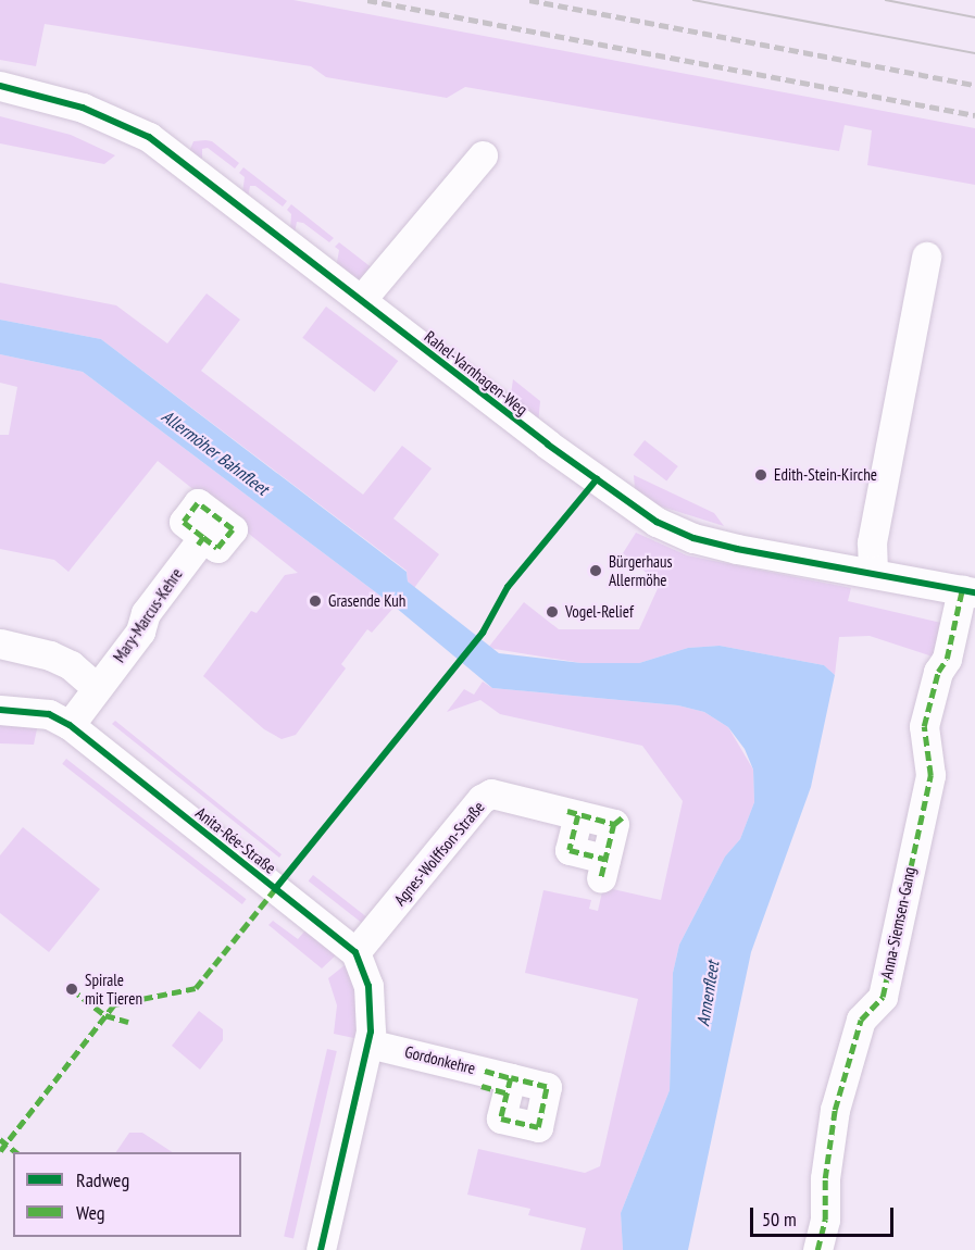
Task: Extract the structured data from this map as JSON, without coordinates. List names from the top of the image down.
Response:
{
  "streets": {
    "street": [
      "Rahel-Varnhagen-Weg",
      "Mary-Marcus-Kehre",
      "Anita-Rée-Straße",
      "Agnes-Wolffson-Straße",
      "Anna-Siemsen-Gang",
      "Gordonkehre"
    ]
  },
  "crossings": [
    ["Rahel-Varnhagen-Weg", "Anna-Siemsen-Gang"],
    ["Mary-Marcus-Kehre", "Anita-Rée-Straße"],
    ["Anita-Rée-Straße", "Agnes-Wolffson-Straße"]
  ],
  "water": ["Allermöher Bahnfleet", "Annenfleet"],
  "places": [
    "Edith-Stein-Kirche",
    "Bürgerhaus Allermöhe",
    "Grasende Kuh",
    "Vogel-Relief",
    "Spirale mit Tieren"
  ],
  "legend": ["Radweg", "Weg"],
  "scale_bar": "50 m"
}
